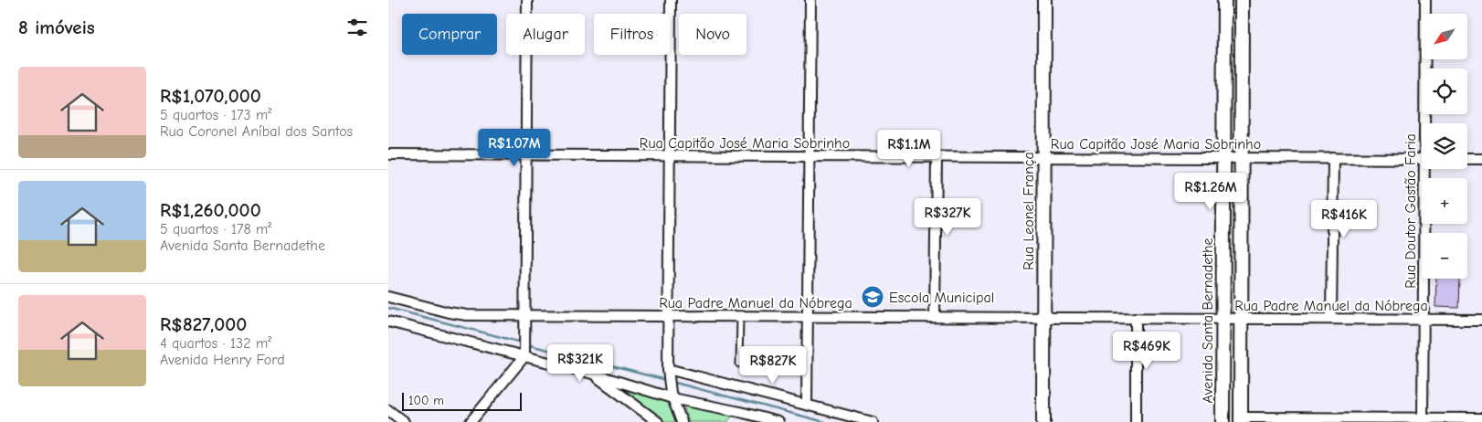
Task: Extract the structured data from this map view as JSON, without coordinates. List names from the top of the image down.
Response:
{
  "streets": {
    "main road": ["Rua Leonel França", "Avenida Santa Bernadethe"],
    "street": ["Rua Capitão José Maria Sobrinho", "Rua Doutor Gastão Faria", "Rua Padre Manuel da Nóbrega"]
  },
  "crossings": [
    ["Rua Capitão José Maria Sobrinho", "Rua Leonel França"],
    ["Rua Capitão José Maria Sobrinho", "Avenida Santa Bernadethe"],
    ["Rua Leonel França", "Rua Padre Manuel da Nóbrega"],
    ["Rua Doutor Gastão Faria", "Rua Padre Manuel da Nóbrega"],
    ["Rua Padre Manuel da Nóbrega", "Avenida Santa Bernadethe"]
  ],
  "places": {
    "school or university": ["Escola Municipal"]
  },
  "scale_bar": "100 m",
  "north": "bottom left",
  "page": {
    "heading": "8 imóveis",
    "map_buttons": ["+", "−"],
    "chip": [
      "Comprar",
      "Alugar",
      "Filtros",
      "Novo"
    ],
    "list": [
      {
        "name": "R$1,070,000",
        "note": "5 quartos · 173 m² · Rua Coronel Aníbal dos Santos"
      },
      {
        "name": "R$1,260,000",
        "note": "5 quartos · 178 m² · Avenida Santa Bernadethe"
      },
      {
        "name": "R$827,000",
        "note": "4 quartos · 132 m² · Avenida Henry Ford"
      }
    ],
    "price": [
      "R$1.07M",
      "R$1.1M",
      "R$1.26M",
      "R$327K",
      "R$416K",
      "R$469K",
      "R$321K",
      "R$827K"
    ],
    "scale": "100 m"
  }
}
